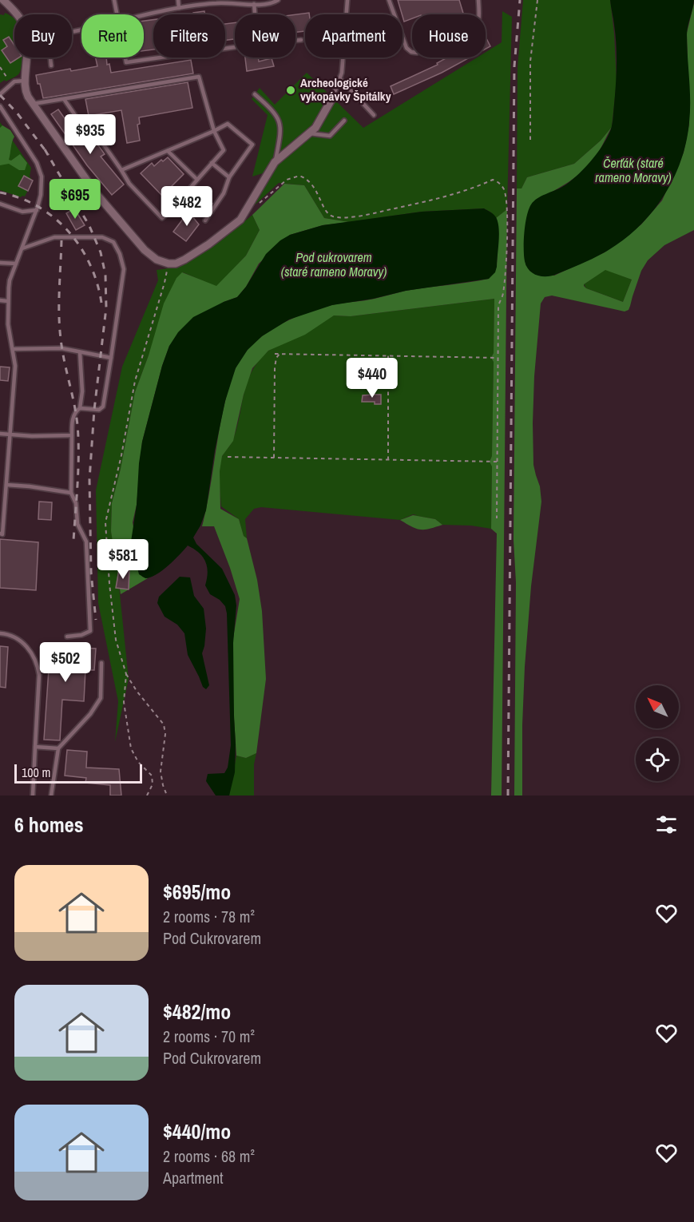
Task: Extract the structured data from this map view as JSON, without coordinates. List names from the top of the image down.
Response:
{
  "water": ["Čerťák (staré rameno Moravy)", "Pod cukrovarem (staré rameno Moravy)"],
  "places": ["Archeologické vykopávky Špitálky"],
  "scale_bar": "100 m",
  "north": "top left",
  "page": {
    "chip": [
      "Buy",
      "Rent",
      "Filters",
      "New",
      "Apartment",
      "House"
    ],
    "price": [
      "$935",
      "$695",
      "$482",
      "$440",
      "$581",
      "$502"
    ],
    "scale": "100 m",
    "heading": "6 homes",
    "list": [
      {
        "name": "$695/mo",
        "note": "2 rooms · 78 m² · Pod Cukrovarem"
      },
      {
        "name": "$482/mo",
        "note": "2 rooms · 70 m² · Pod Cukrovarem"
      },
      {
        "name": "$440/mo",
        "note": "2 rooms · 68 m² · Apartment"
      }
    ]
  }
}
